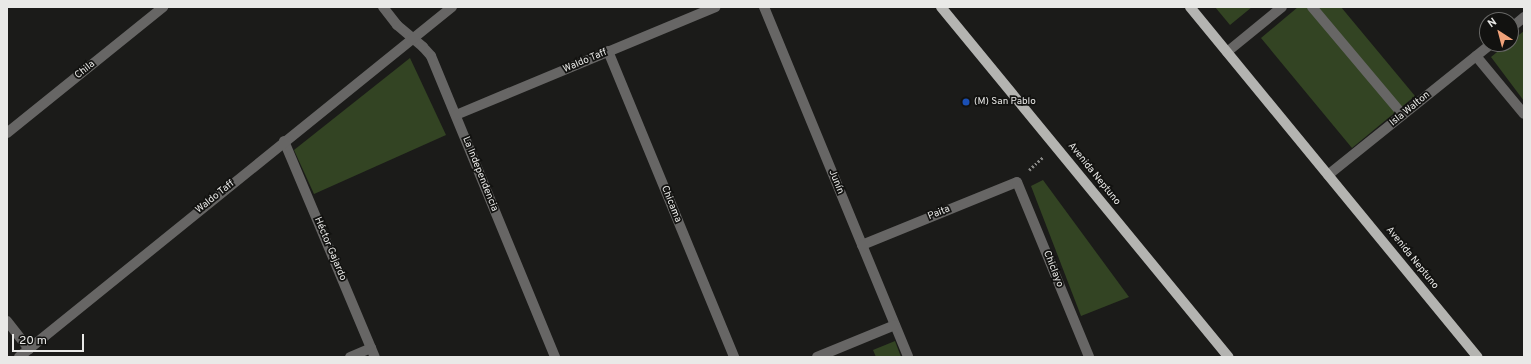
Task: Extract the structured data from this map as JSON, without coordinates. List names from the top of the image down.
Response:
{
  "streets": {
    "main road": ["Avenida Neptuno"],
    "street": [
      "Waldo Taff",
      "Chila",
      "Isla Walton",
      "La Independencia",
      "Junín",
      "Chicama",
      "Paita",
      "Héctor Gajardo",
      "Chiclayo"
    ]
  },
  "crossings": [
    ["Waldo Taff", "La Independencia"],
    ["Waldo Taff", "Chicama"],
    ["Waldo Taff", "Héctor Gajardo"],
    ["Isla Walton", "Avenida Neptuno"],
    ["Junín", "Paita"],
    ["Paita", "Chiclayo"]
  ],
  "places": ["(M) San Pablo"],
  "scale_bar": "20 m",
  "north": "top left"
}
